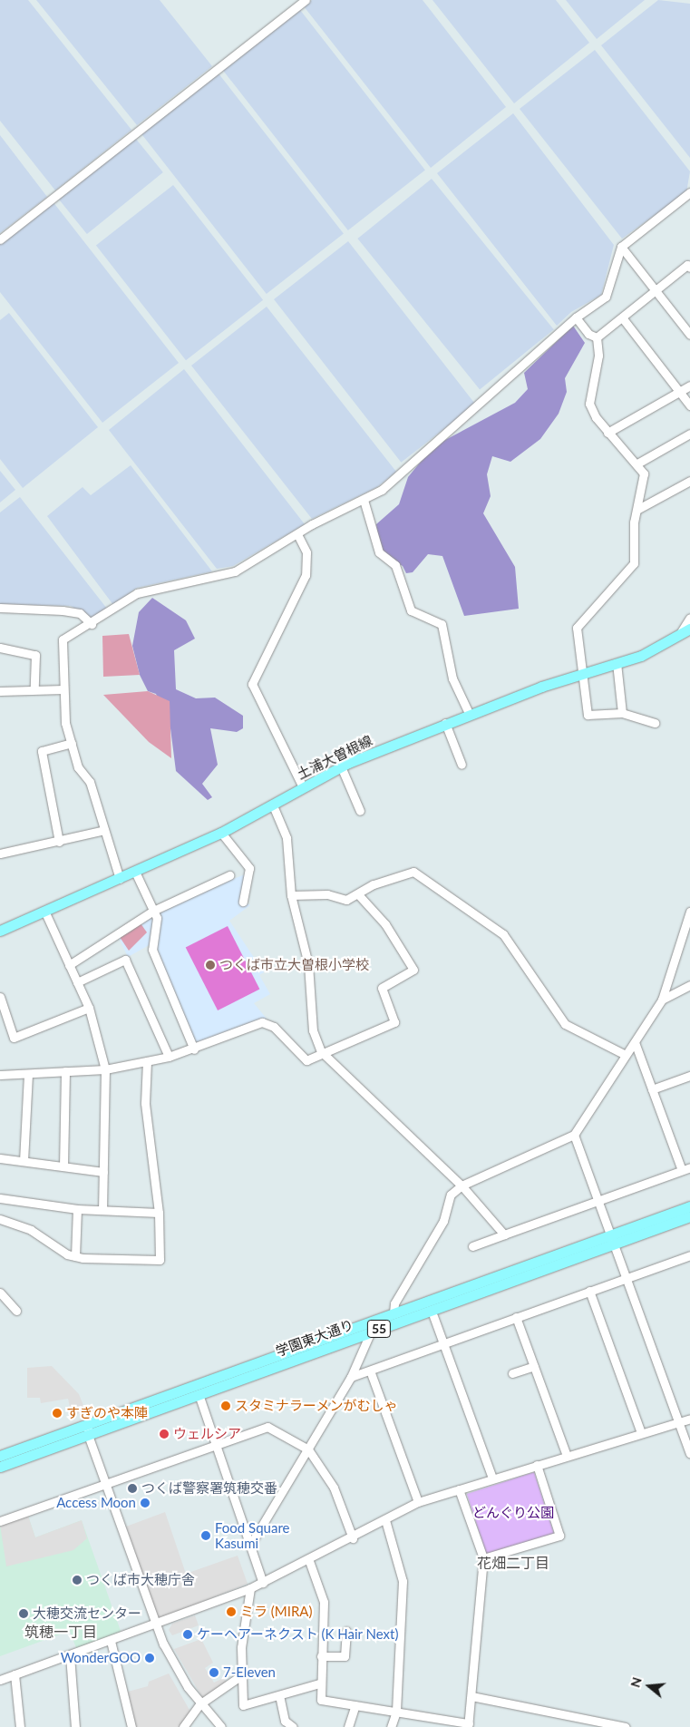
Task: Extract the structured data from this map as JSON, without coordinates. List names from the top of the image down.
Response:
{
  "streets": {
    "main road": ["土浦大曽根線", "55", "学園東大通り"]
  },
  "districts": ["花畑二丁目", "筑穂一丁目"],
  "parks": ["どんぐり公園"],
  "places": [
    "つくば市立大曽根小学校",
    "スタミナラーメンがむしゃ",
    "すぎのや本陣",
    "ウェルシア",
    "つくば警察署筑穂交番",
    "Access Moon",
    "Food Square Kasumi",
    "つくば市大穂庁舎",
    "ミラ (MIRA)",
    "大穂交流センター",
    "ケーヘアーネクスト (K Hair Next)",
    "WonderGOO",
    "7-Eleven"
  ],
  "north": "left"
}
